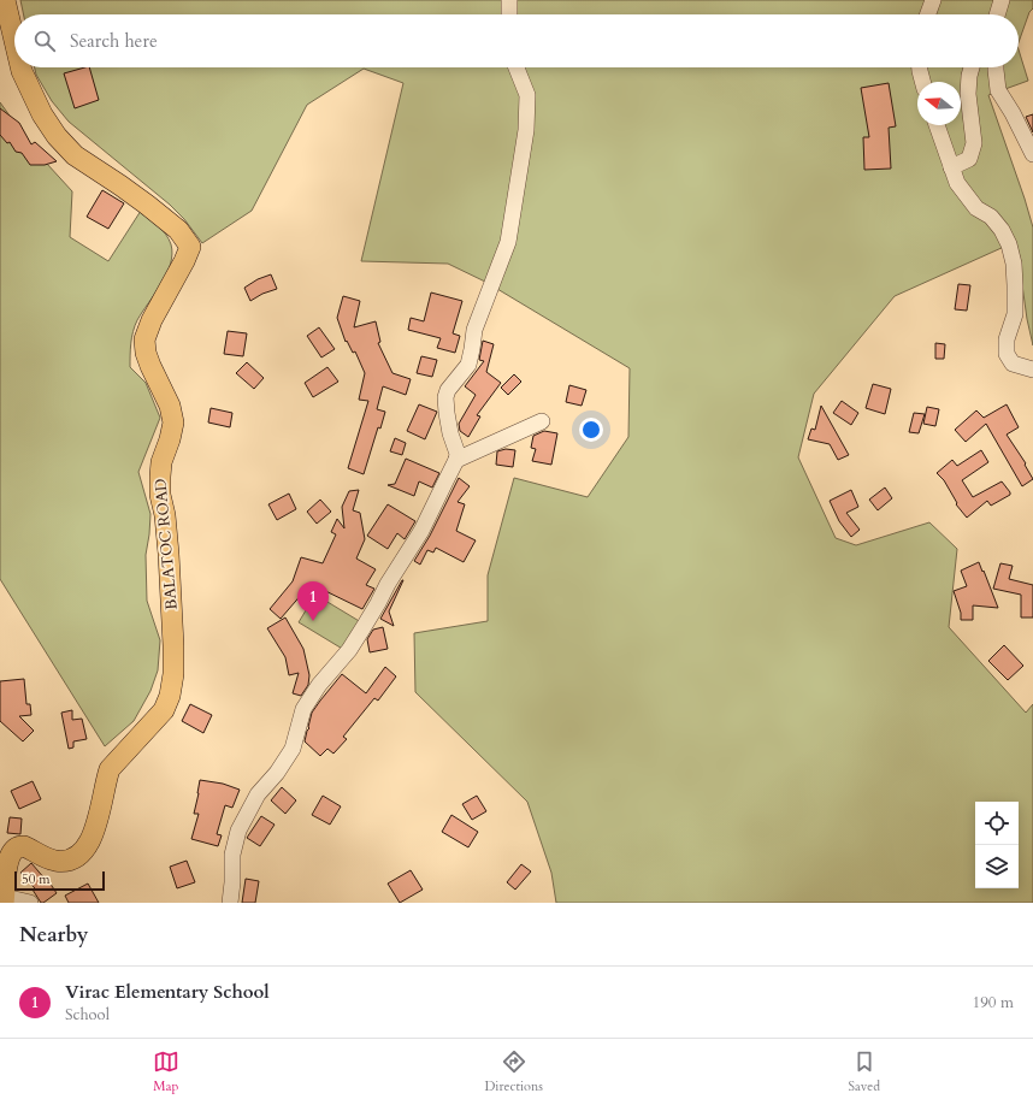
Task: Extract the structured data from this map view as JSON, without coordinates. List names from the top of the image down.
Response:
{
  "streets": {
    "main road": ["BALATOC ROAD"]
  },
  "scale_bar": "50 m",
  "north": "left",
  "page": {
    "search": "Search here",
    "pins": "1",
    "scale": "50 m",
    "heading": "Nearby",
    "list": [
      {
        "mark": "1",
        "name": "Virac Elementary School",
        "note": "School",
        "value": "190 m"
      }
    ],
    "nav": ["Map", "Directions", "Saved"]
  }
}
